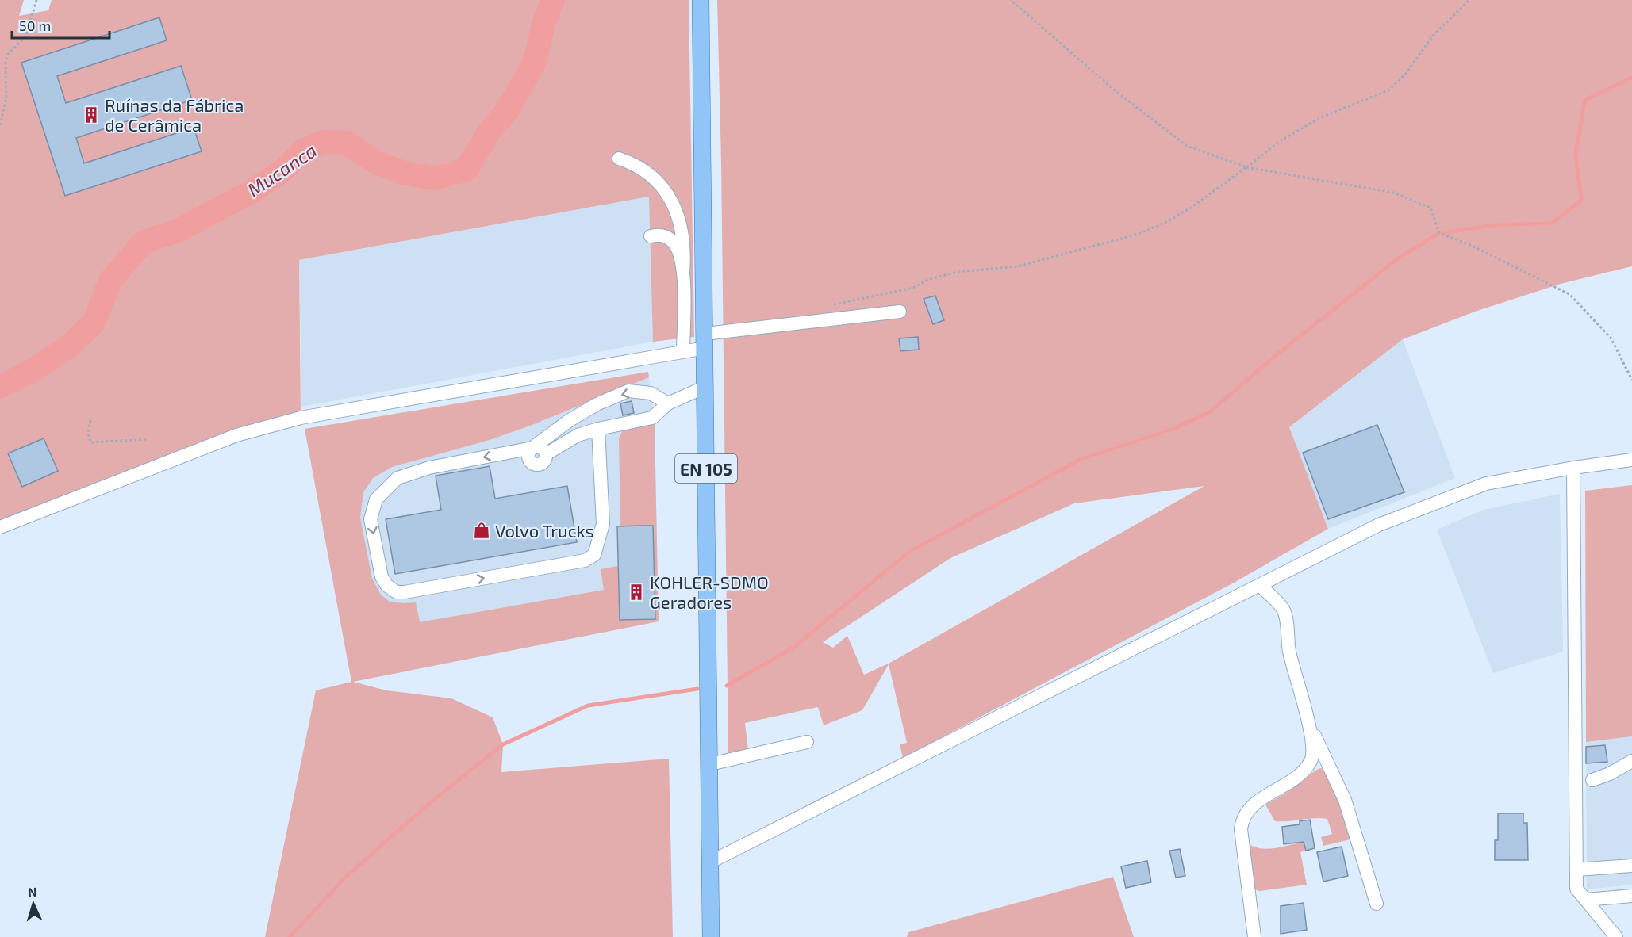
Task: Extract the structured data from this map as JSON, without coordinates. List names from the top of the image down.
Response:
{
  "streets": {
    "main road": ["EN 105"]
  },
  "water": ["Mucanca"],
  "places": {
    "building": ["Ruínas da Fábrica de Cerâmica", "KOHLER-SDMO Geradores"],
    "shop": ["Volvo Trucks"]
  },
  "scale_bar": "50 m",
  "north": "top"
}
